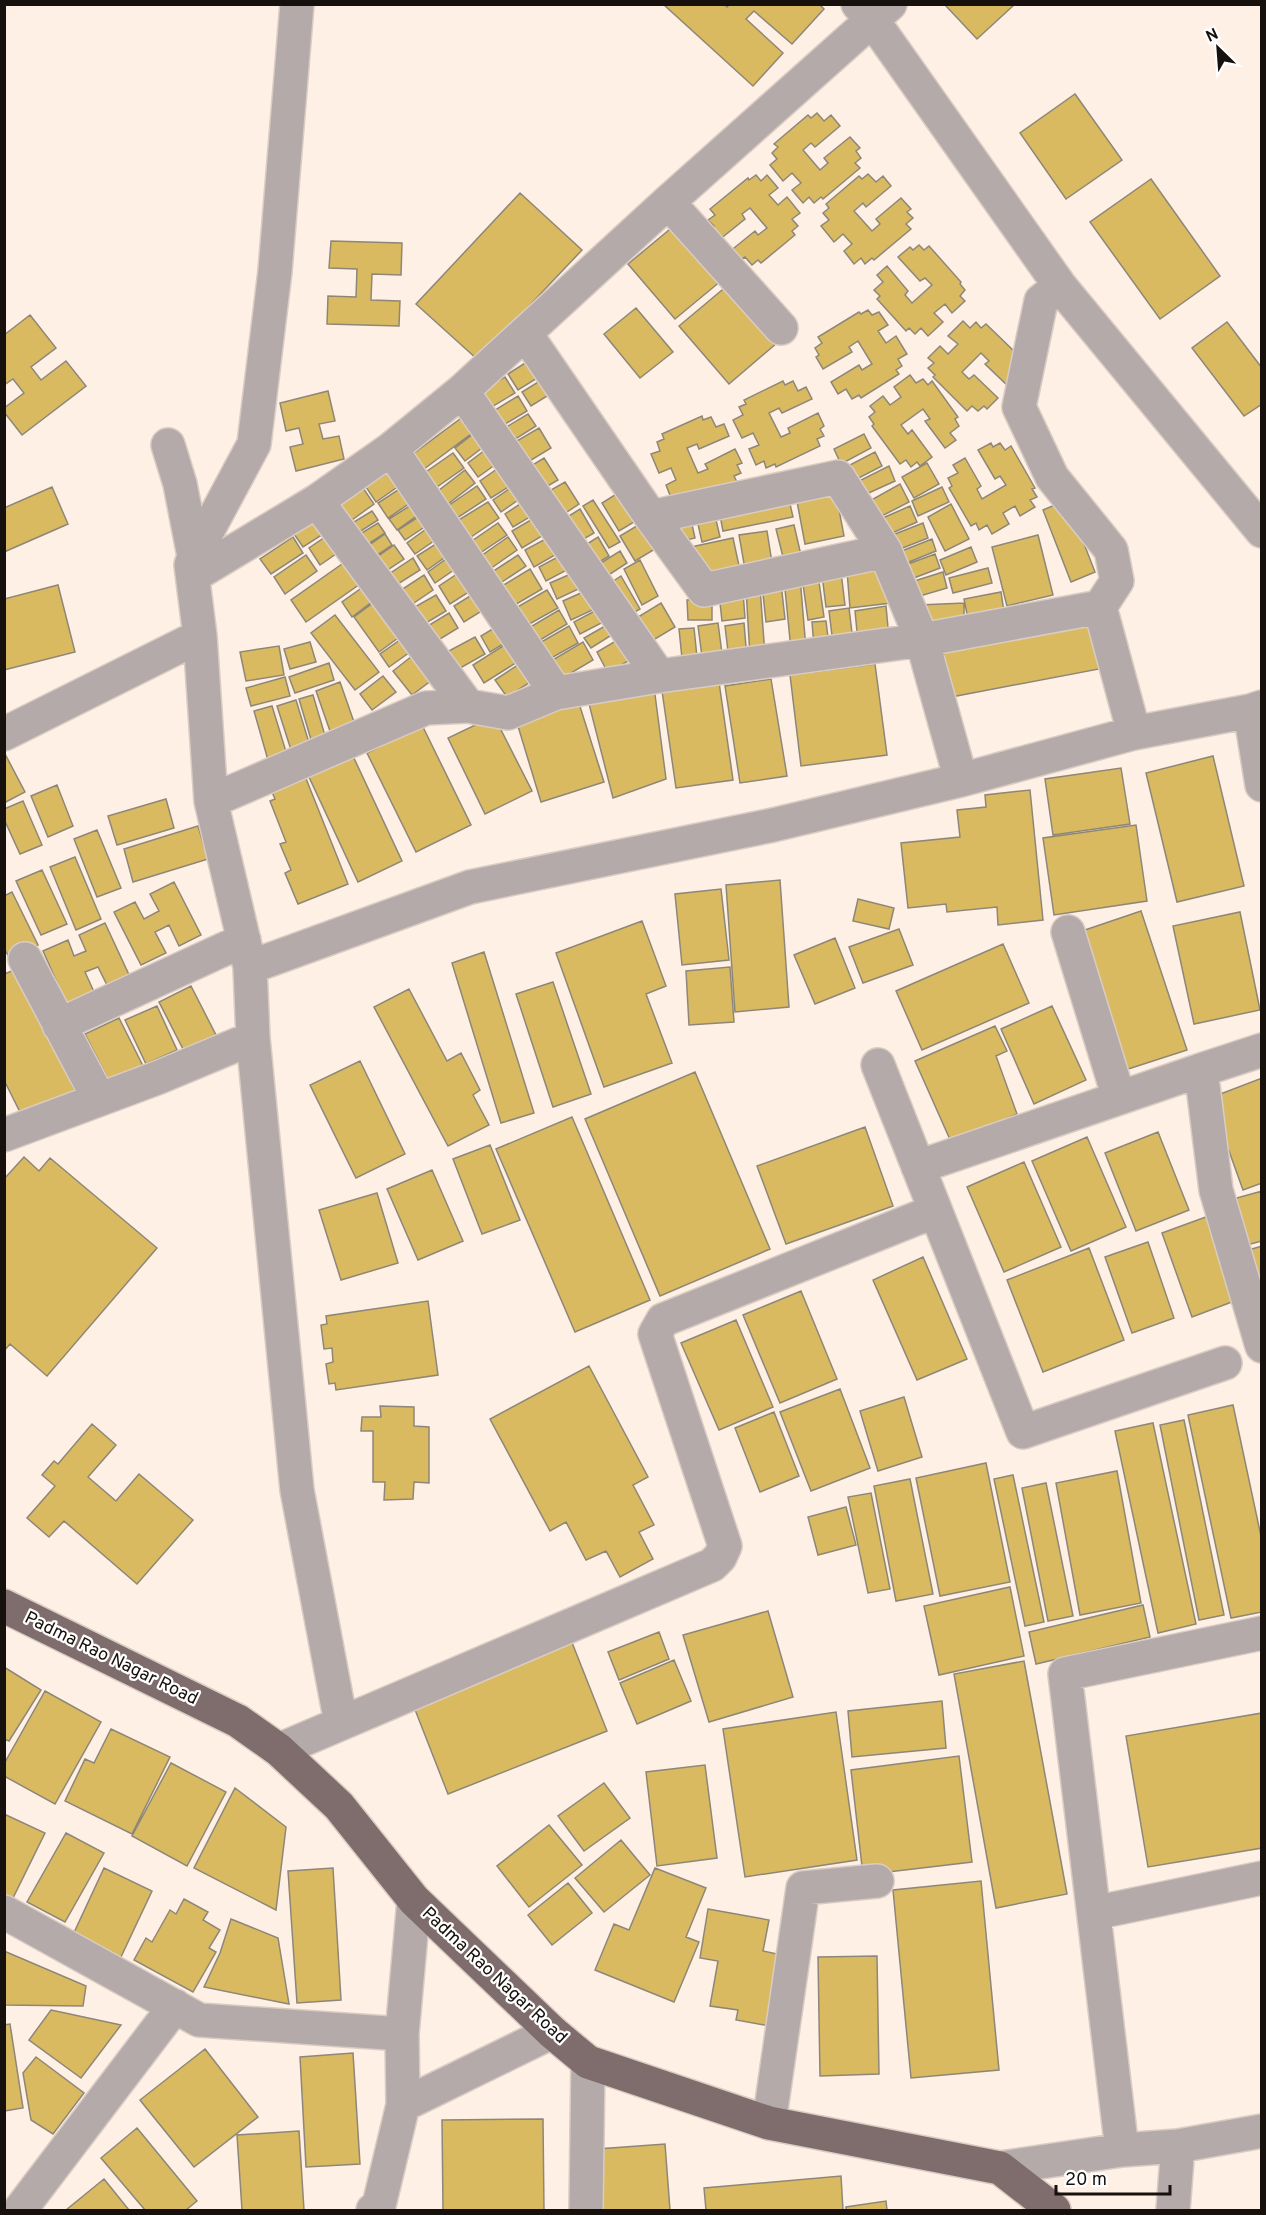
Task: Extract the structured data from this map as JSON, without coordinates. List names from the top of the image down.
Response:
{
  "streets": {
    "main road": ["Padma Rao Nagar Road"]
  },
  "scale_bar": "20 m",
  "north": "top left"
}
